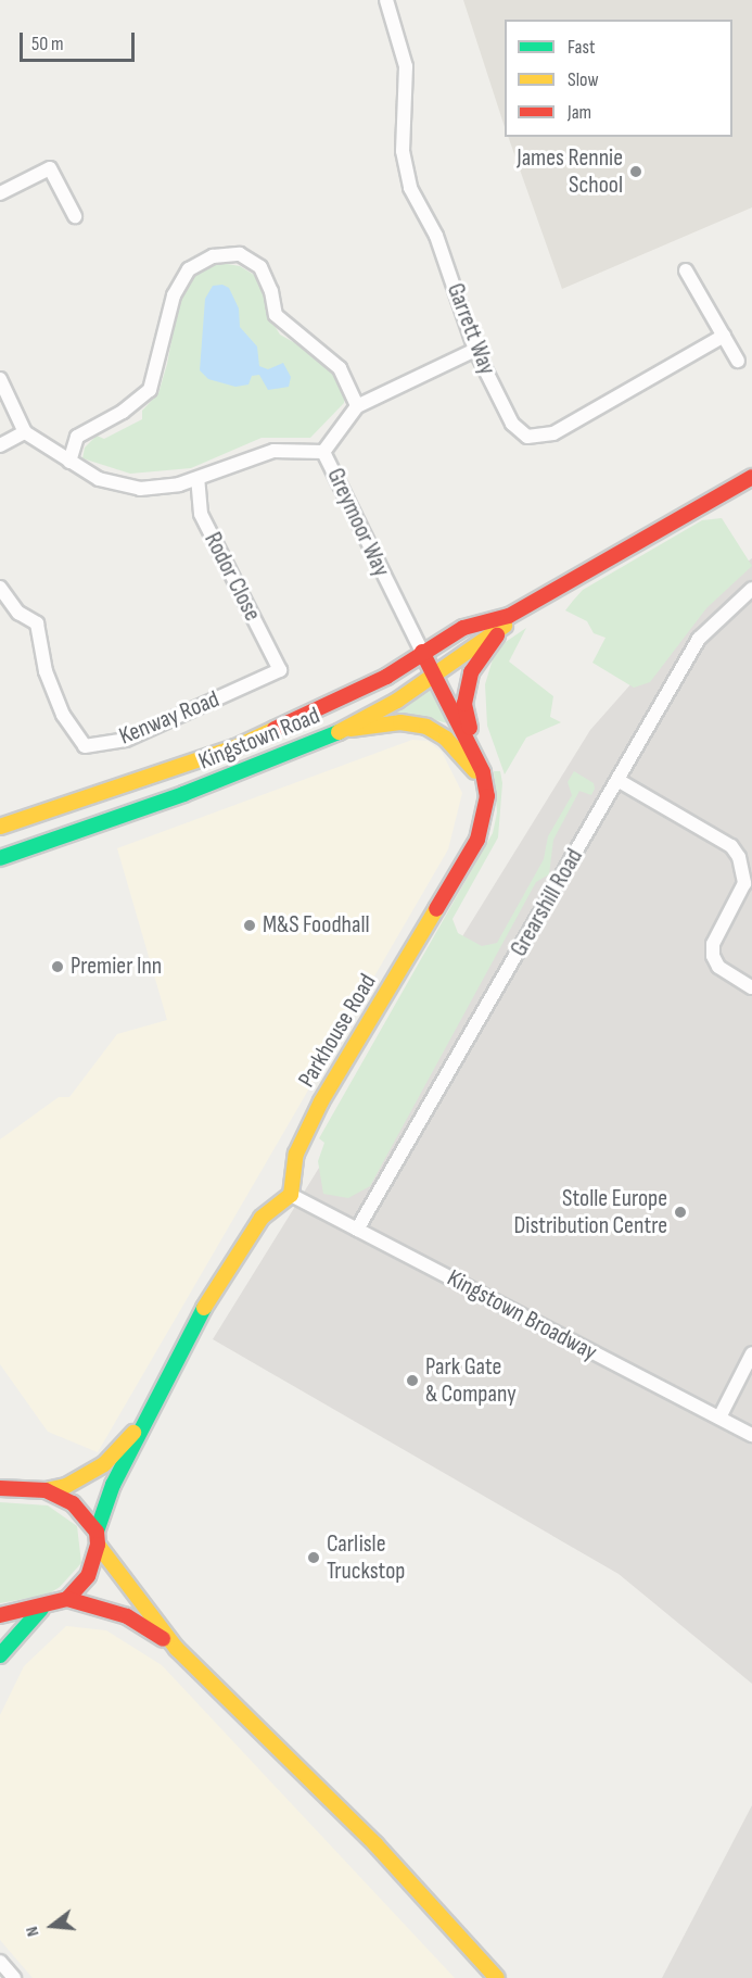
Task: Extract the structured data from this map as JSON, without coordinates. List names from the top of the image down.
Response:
{
  "streets": {
    "main road": ["Kingstown Road", "Parkhouse Road"],
    "street": [
      "Garrett Way",
      "Greymoor Way",
      "Rodor Close",
      "Kenway Road",
      "Grearshill Road",
      "Kingstown Broadway"
    ]
  },
  "crossings": [
    ["Greymoor Way", "Rodor Close"],
    ["Greymoor Way", "Kingstown Road"],
    ["Greymoor Way", "Parkhouse Road"],
    ["Rodor Close", "Kenway Road"],
    ["Kingstown Road", "Parkhouse Road"],
    ["Grearshill Road", "Kingstown Broadway"],
    ["Parkhouse Road", "Kingstown Broadway"]
  ],
  "places": [
    "James Rennie School",
    "M&S Foodhall",
    "Premier Inn",
    "Stolle Europe Distribution Centre",
    "Park Gate & Company",
    "Carlisle Truckstop"
  ],
  "legend": ["Fast", "Slow", "Jam"],
  "scale_bar": "50 m",
  "north": "left"
}
